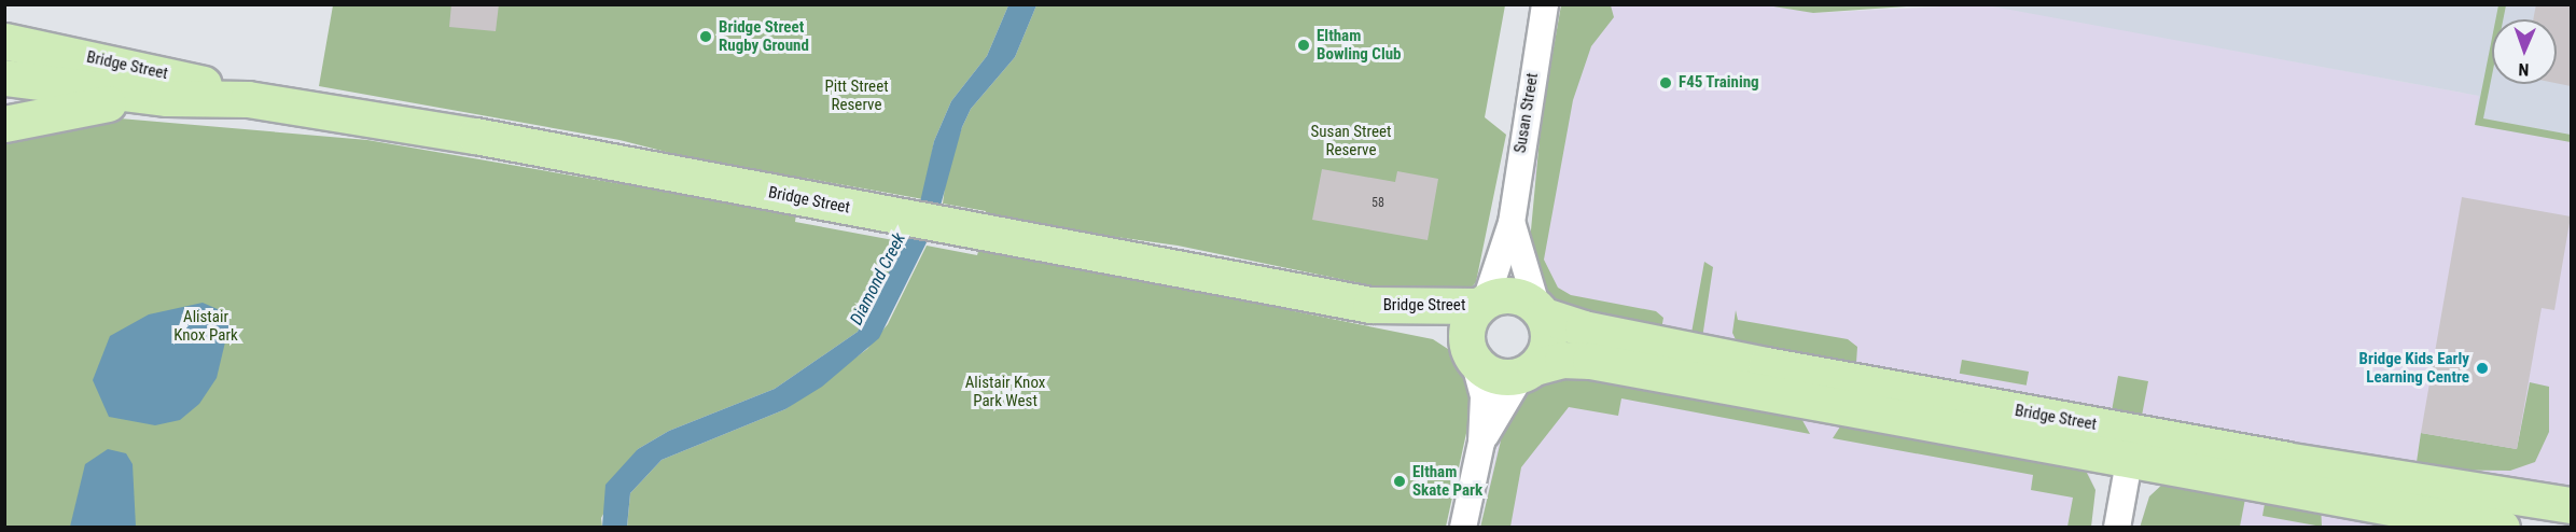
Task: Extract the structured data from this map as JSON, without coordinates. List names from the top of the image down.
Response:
{
  "streets": {
    "main road": ["Bridge Street"],
    "street": ["Susan Street"]
  },
  "crossings": [
    ["Bridge Street", "Susan Street"]
  ],
  "water": ["Diamond Creek"],
  "parks": [
    "Pitt Street Reserve",
    "Susan Street Reserve",
    "Alistair Knox Park",
    "Alistair Knox Park West"
  ],
  "places": [
    "Bridge Street Rugby Ground",
    "Eltham Bowling Club",
    "F45 Training",
    "Bridge Kids Early Learning Centre",
    "Eltham Skate Park"
  ],
  "house_numbers": ["58"],
  "north": "bottom"
}
